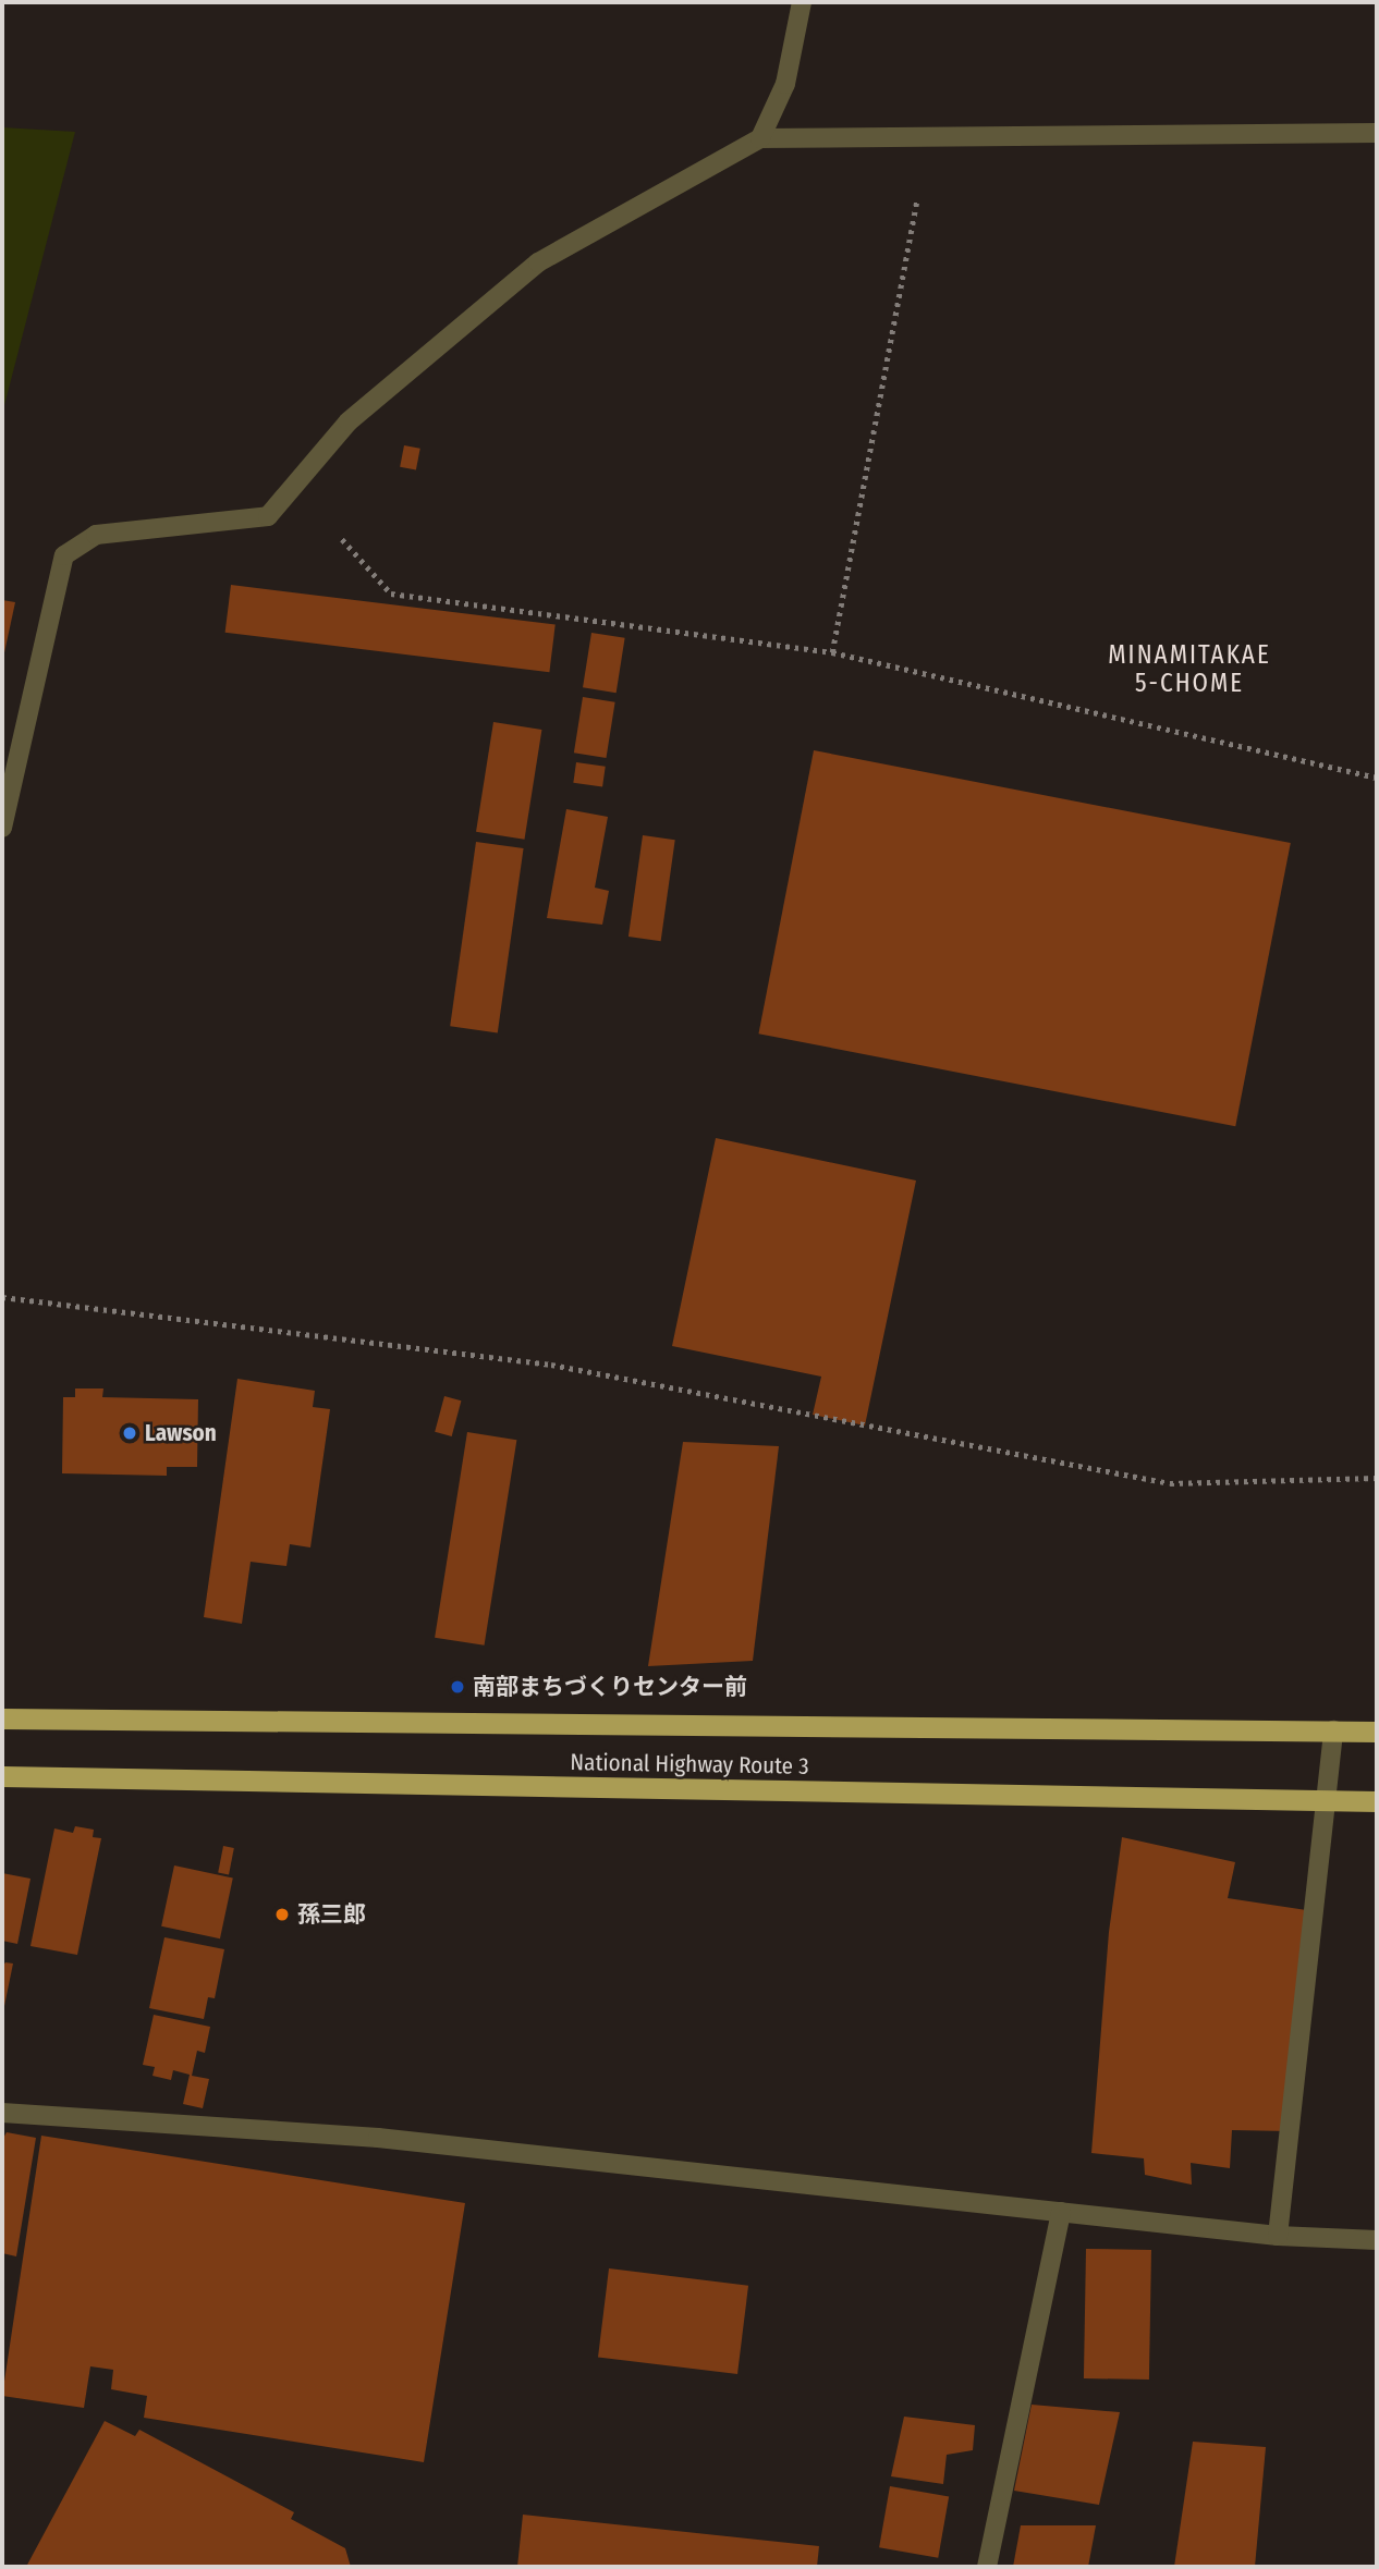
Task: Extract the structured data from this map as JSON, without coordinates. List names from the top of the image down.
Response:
{
  "streets": {
    "highway": ["National Highway Route 3"]
  },
  "districts": ["MINAMITAKAE 5-CHOME"],
  "places": ["Lawson", "南部まちづくりセンター前", "孫三郎"]
}
